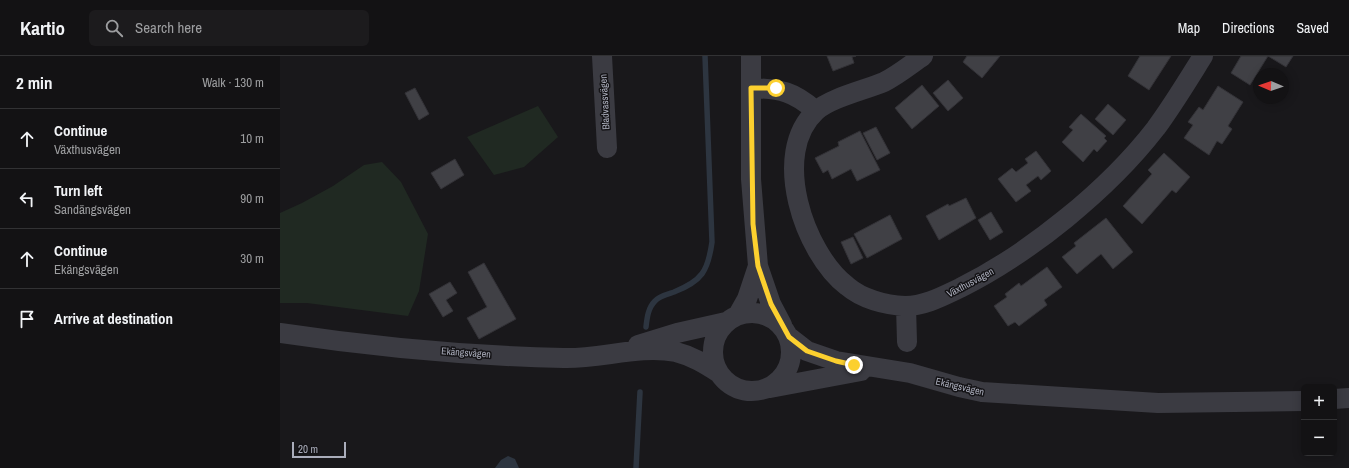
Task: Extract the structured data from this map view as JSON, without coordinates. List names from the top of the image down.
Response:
{
  "streets": {
    "street": ["Bladvassvägen", "Växthusvägen", "Ekängsvägen"]
  },
  "scale_bar": "20 m",
  "north": "left",
  "page": {
    "header": "Kartio",
    "search": "Search here",
    "nav": ["Map", "Directions", "Saved"],
    "heading": ["2 min", "Walk · 130 m"],
    "list": [
      ["Continue", "Växthusvägen", "10 m"],
      ["Turn left", "Sandängsvägen", "90 m"],
      ["Continue", "Ekängsvägen", "30 m"],
      "Arrive at destination"
    ],
    "map_buttons": ["+", "−"],
    "scale": "20 m"
  }
}
